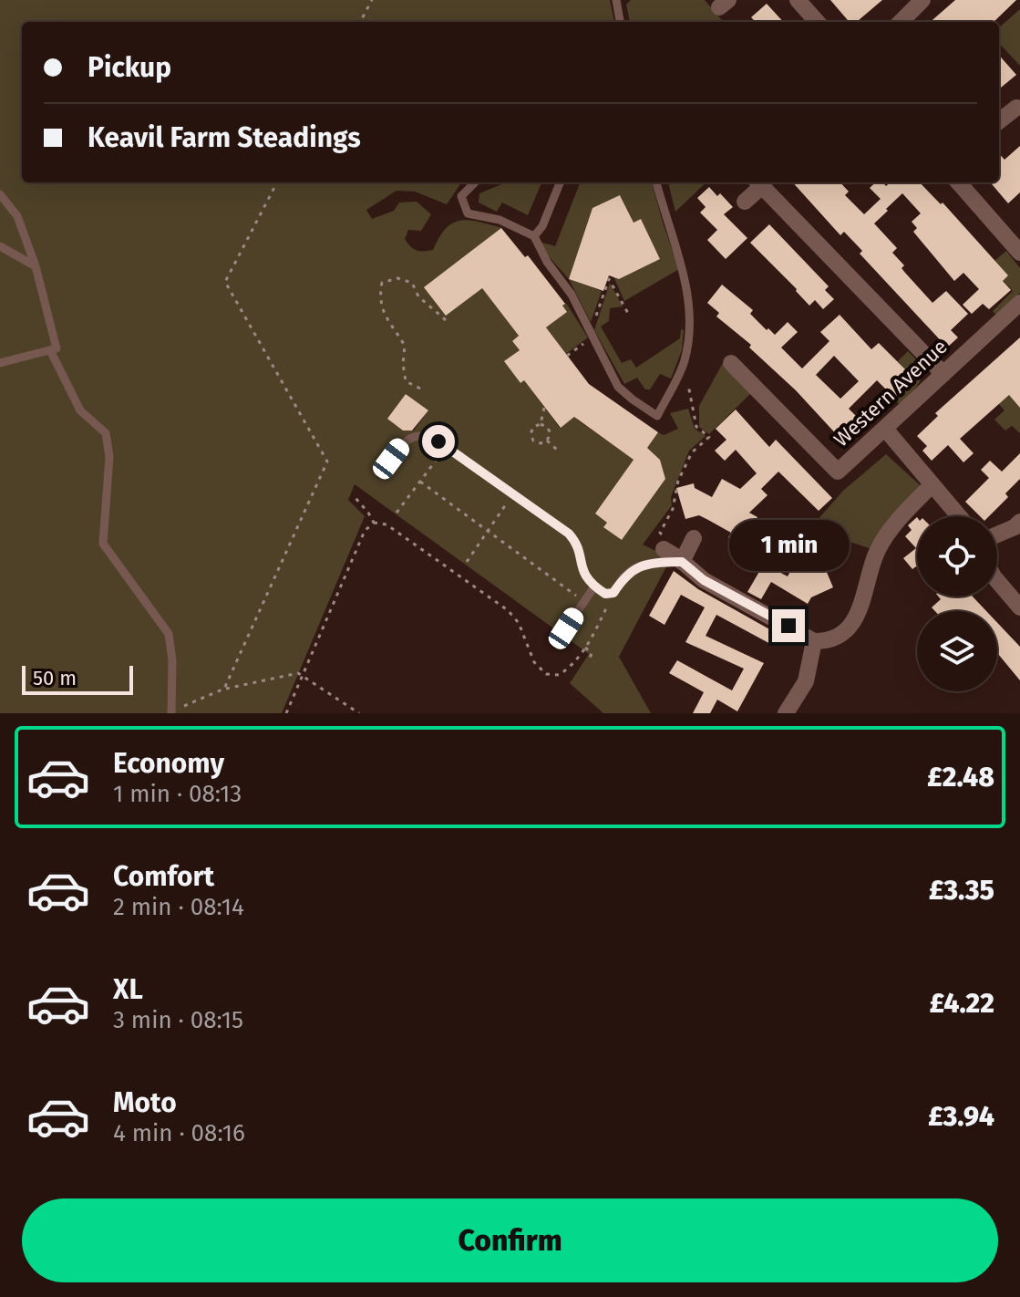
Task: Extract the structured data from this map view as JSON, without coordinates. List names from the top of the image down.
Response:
{
  "streets": {
    "street": ["Western Avenue"]
  },
  "scale_bar": "50 m",
  "page": {
    "banner": ["Pickup", "Keavil Farm Steadings"],
    "bubble": "1 min",
    "scale": "50 m",
    "list": [
      {
        "name": "Economy",
        "note": "1 min · 08:13",
        "value": "£2.48"
      },
      {
        "name": "Comfort",
        "note": "2 min · 08:14",
        "value": "£3.35"
      },
      {
        "name": "XL",
        "note": "3 min · 08:15",
        "value": "£4.22"
      },
      {
        "name": "Moto",
        "note": "4 min · 08:16",
        "value": "£3.94"
      }
    ],
    "buttons": "Confirm"
  }
}
